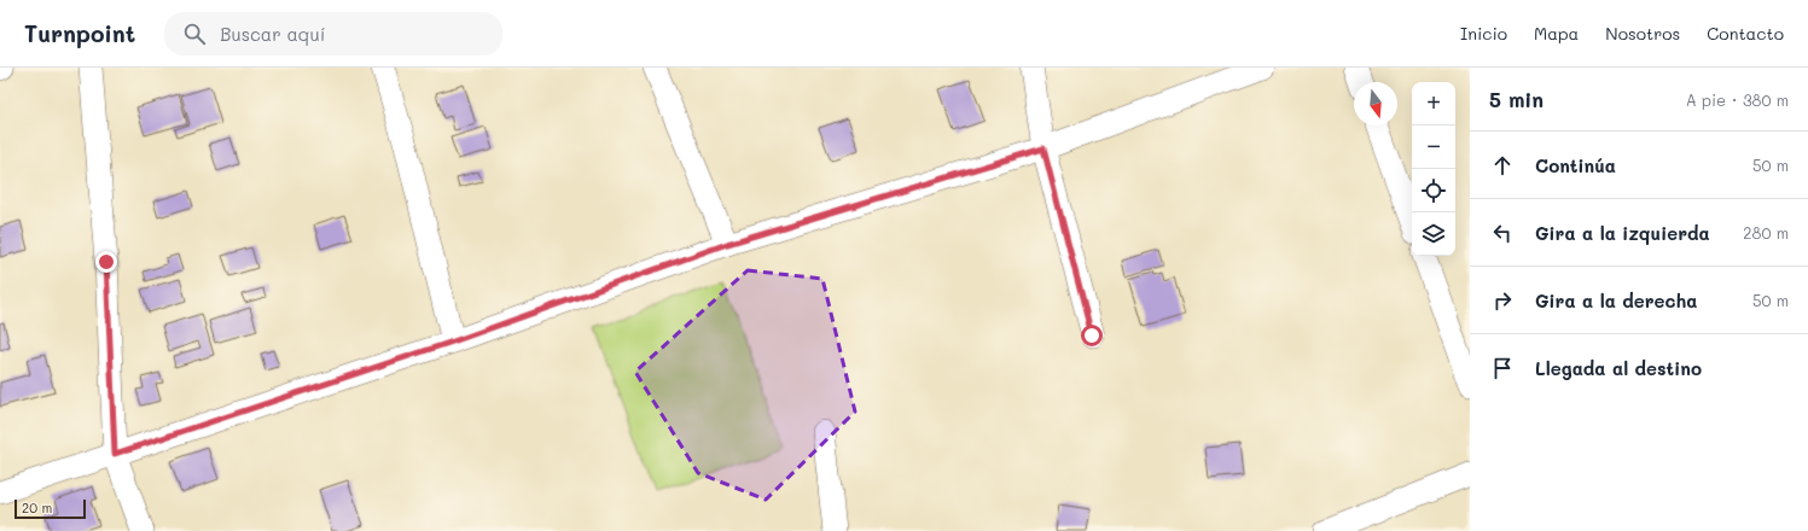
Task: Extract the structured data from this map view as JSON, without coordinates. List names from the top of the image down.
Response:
{
  "scale_bar": "20 m",
  "north": "bottom",
  "page": {
    "header": "Turnpoint",
    "search": "Buscar aquí",
    "nav": [
      "Inicio",
      "Mapa",
      "Nosotros",
      "Contacto"
    ],
    "heading": ["5 min", "A pie · 380 m"],
    "map_buttons": ["+", "−"],
    "list": [
      ["Continúa", "50 m"],
      ["Gira a la izquierda", "280 m"],
      ["Gira a la derecha", "50 m"],
      "Llegada al destino"
    ],
    "scale": "20 m"
  }
}
